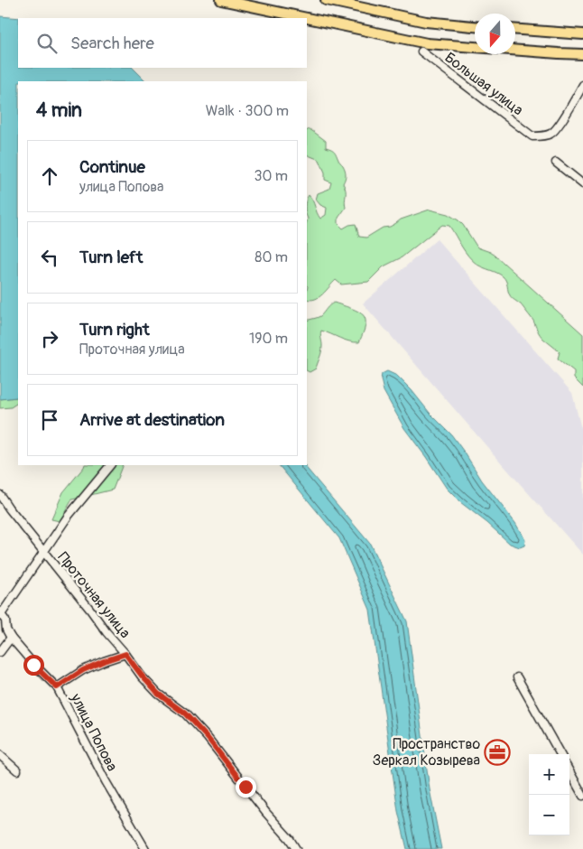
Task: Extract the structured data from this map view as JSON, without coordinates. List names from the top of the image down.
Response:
{
  "streets": {
    "street": ["Большая улица", "Проточная улица", "улица Попова"]
  },
  "places": {
    "office": ["Пространство Зеркал Козырева"]
  },
  "north": "bottom",
  "page": {
    "search": "Search here",
    "heading": ["4 min", "Walk · 300 m"],
    "list": [
      ["Continue", "улица Попова", "30 m"],
      ["Turn left", "80 m"],
      ["Turn right", "Проточная улица", "190 m"],
      "Arrive at destination"
    ],
    "map_buttons": ["+", "−"]
  }
}
